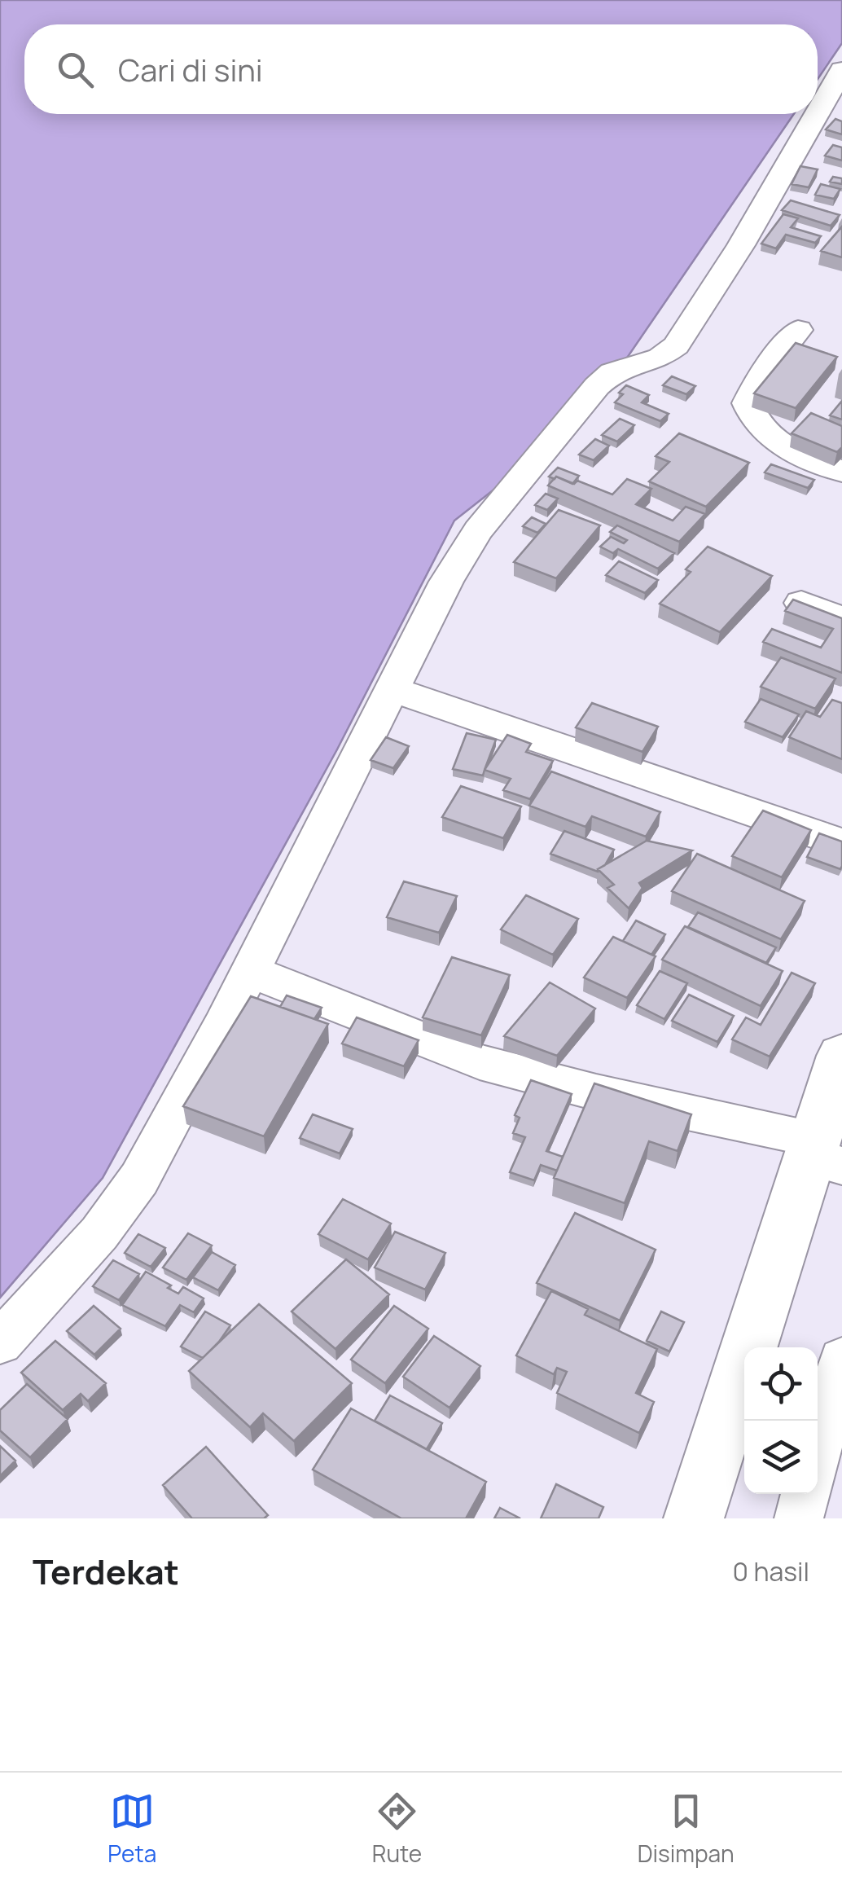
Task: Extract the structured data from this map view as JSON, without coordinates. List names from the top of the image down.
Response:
{
  "page": {
    "search": "Cari di sini",
    "heading": ["Terdekat", "0 hasil"],
    "nav": ["Peta", "Rute", "Disimpan"]
  }
}
